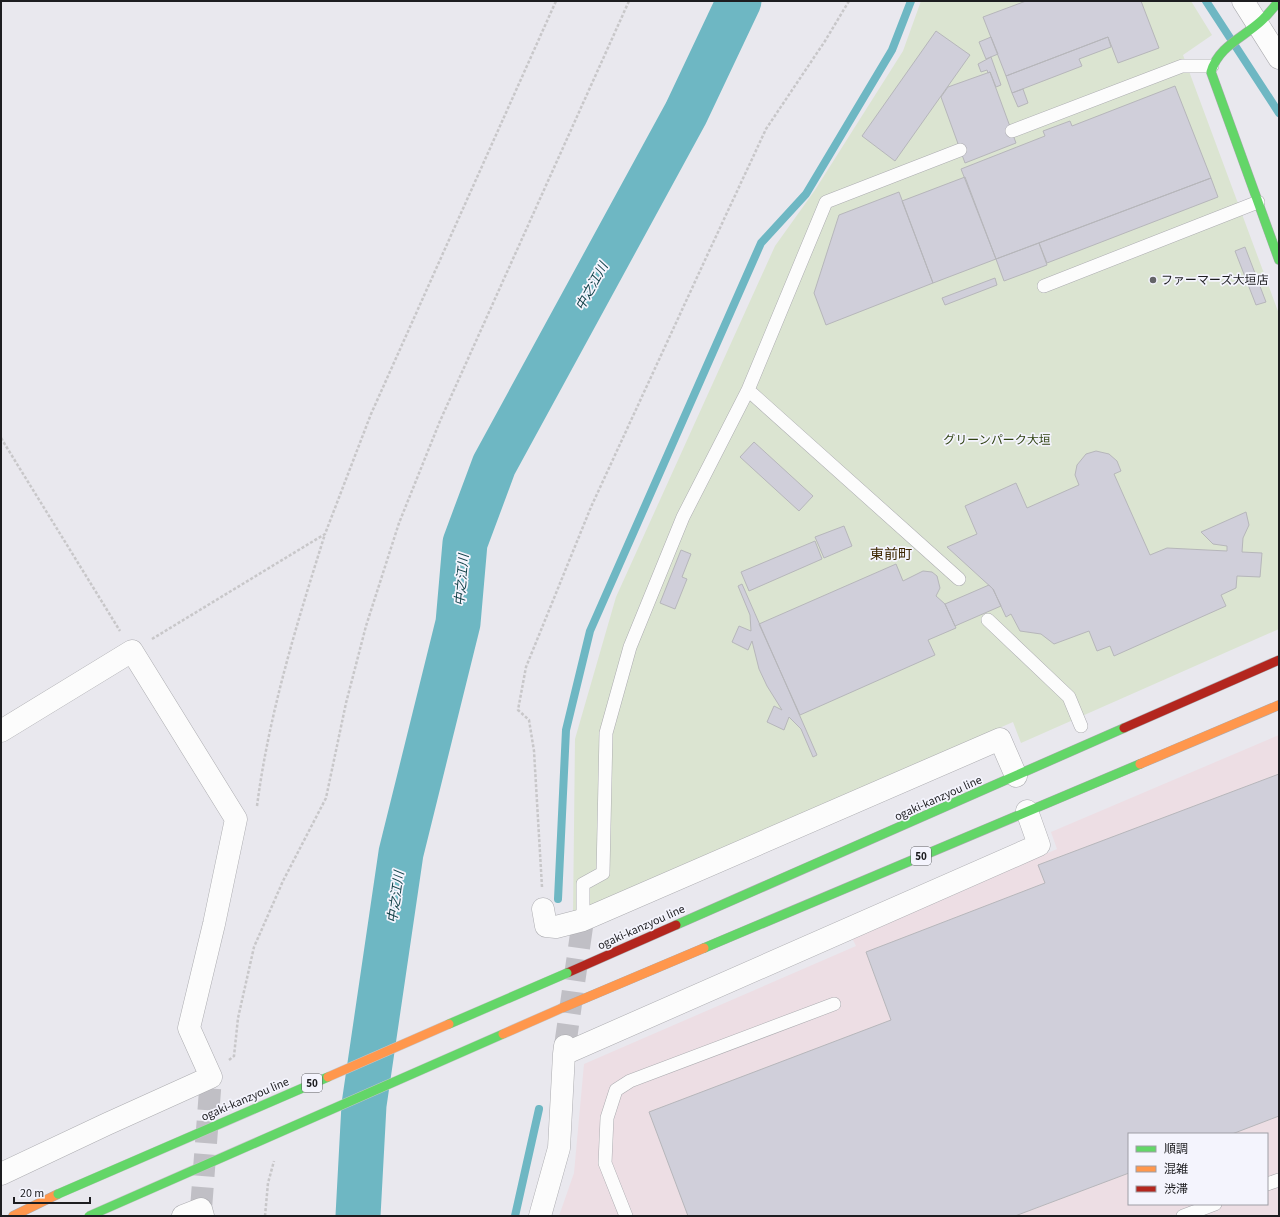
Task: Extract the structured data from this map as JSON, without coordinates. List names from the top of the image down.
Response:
{
  "streets": {
    "main road": ["ogaki-kanzyou line", "50"]
  },
  "districts": ["東前町"],
  "water": ["中之江川"],
  "parks": ["グリーンパーク大垣"],
  "places": ["ファーマーズ大垣店"],
  "legend": ["順調", "混雑", "渋滞"],
  "scale_bar": "20 m"
}
